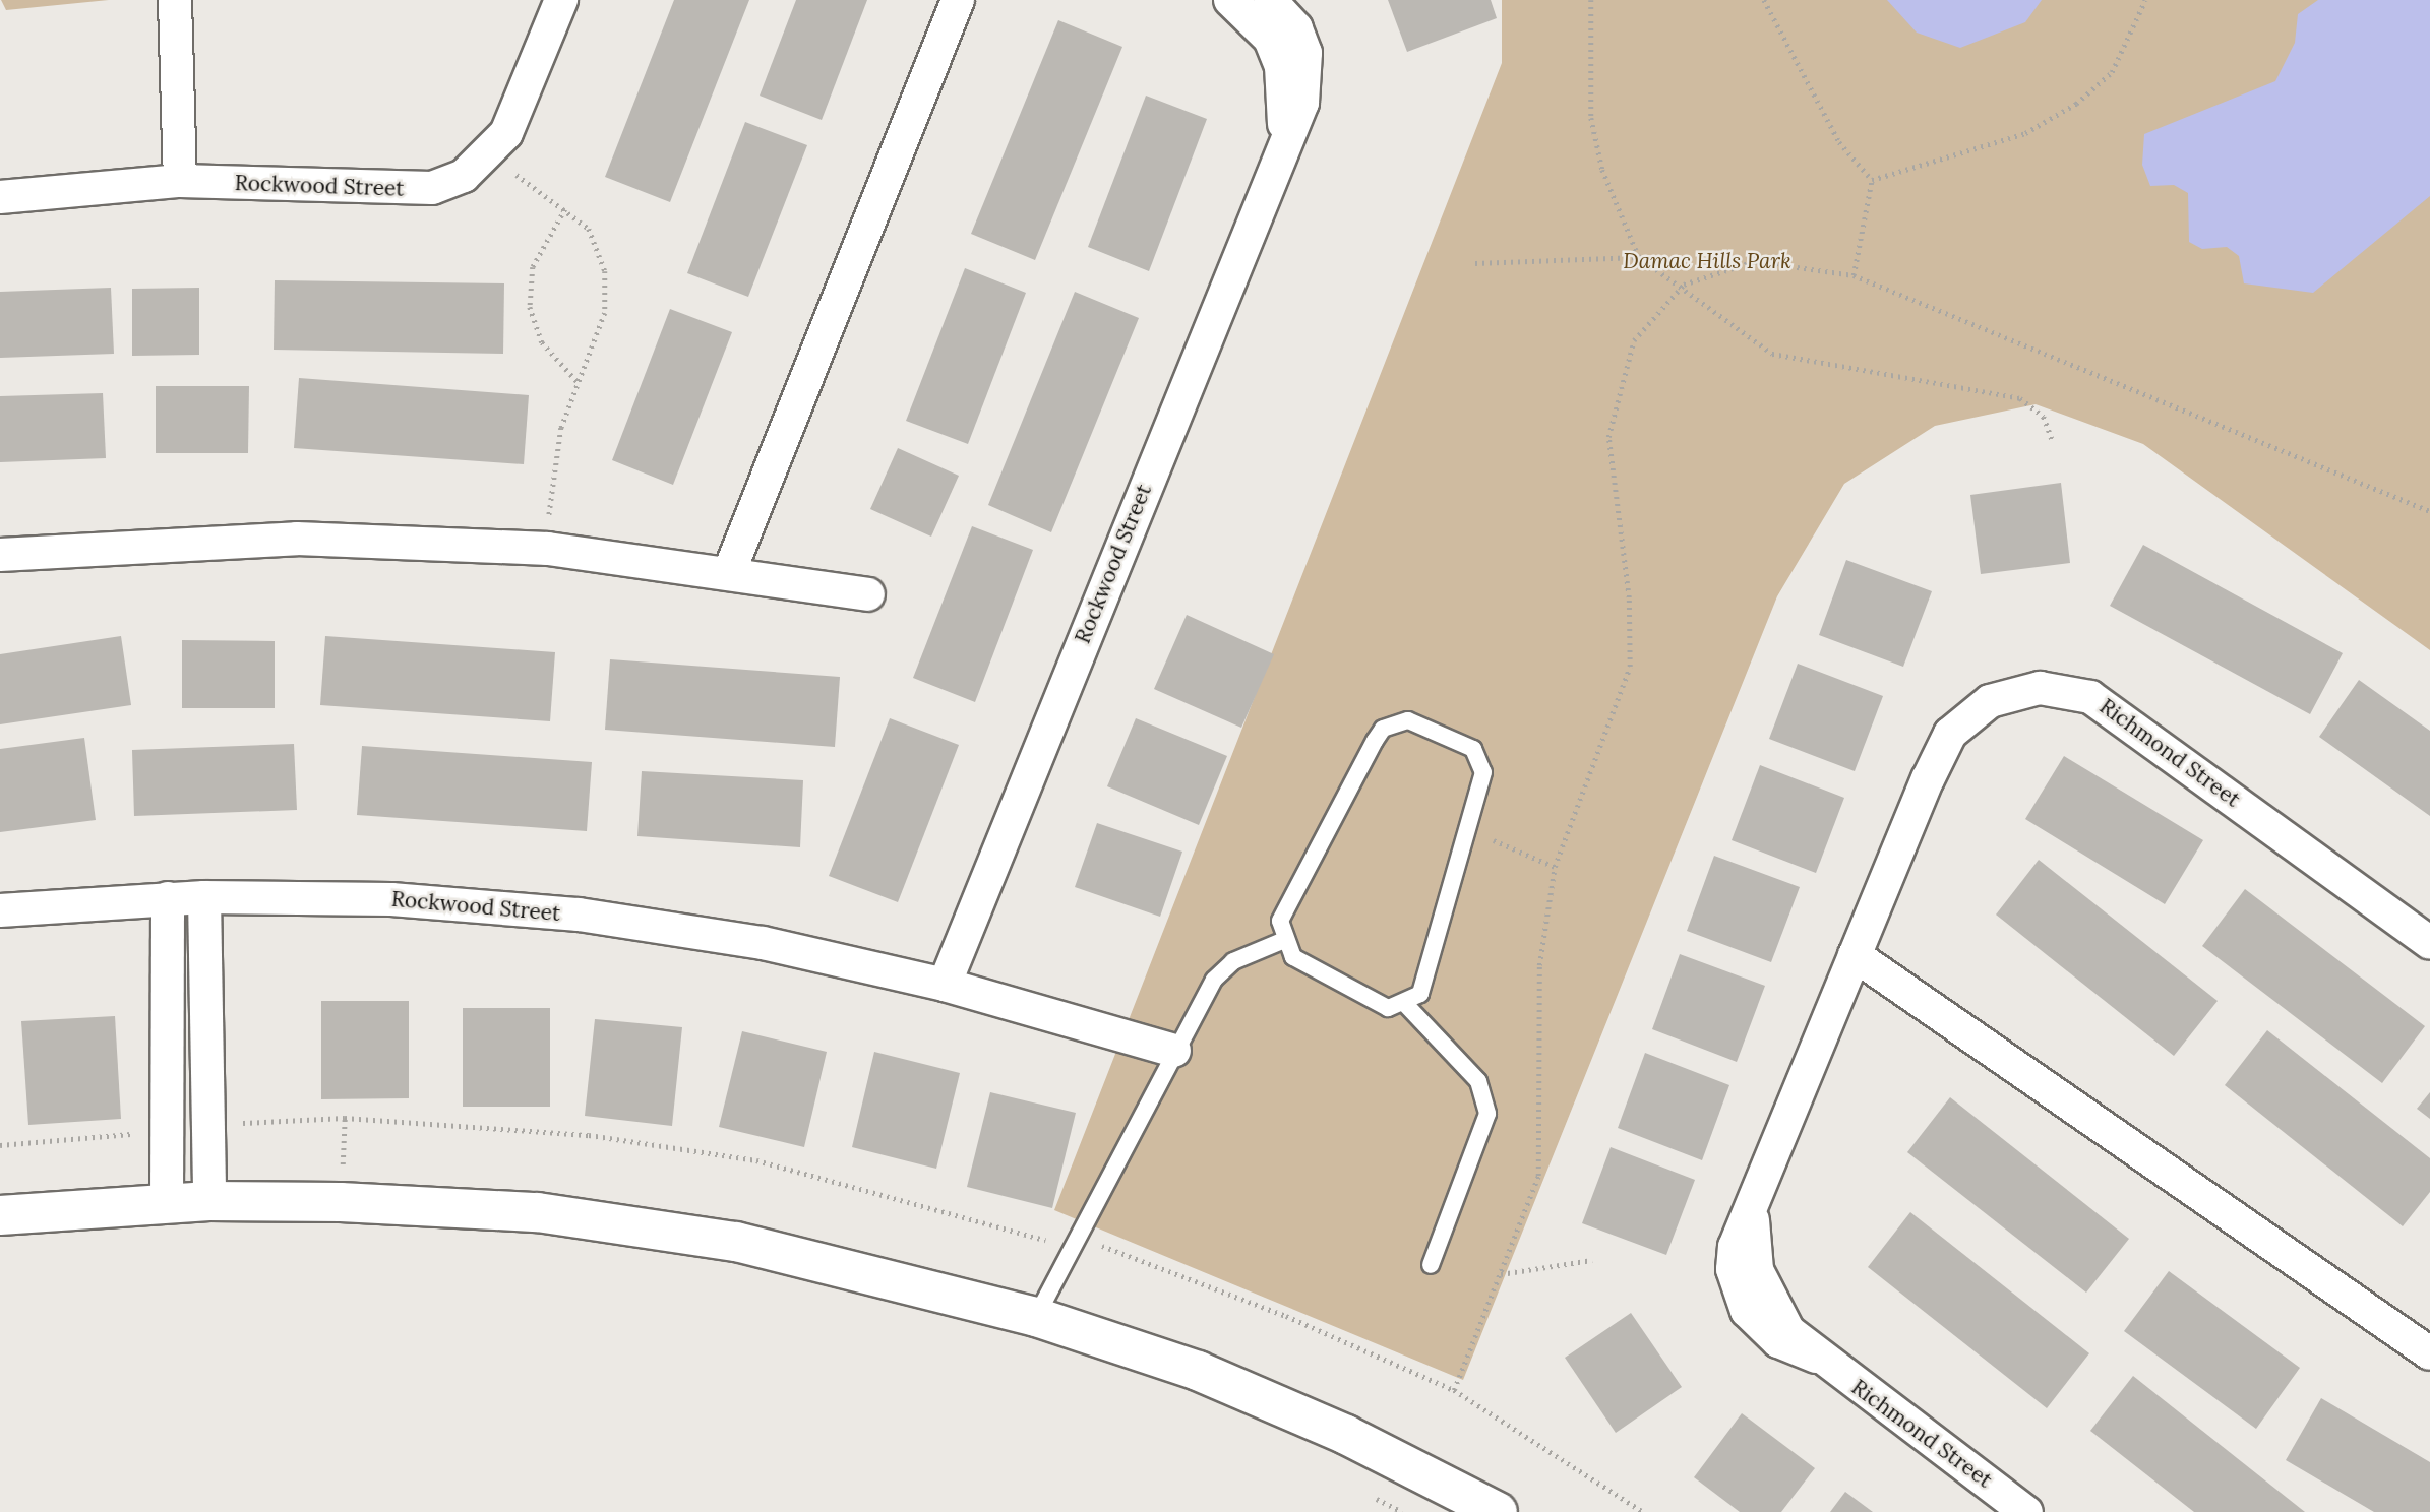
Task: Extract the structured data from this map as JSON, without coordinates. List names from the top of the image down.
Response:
{
  "streets": {
    "street": ["Rockwood Street", "Richmond Street"]
  },
  "parks": ["Damac Hills Park"]
}
